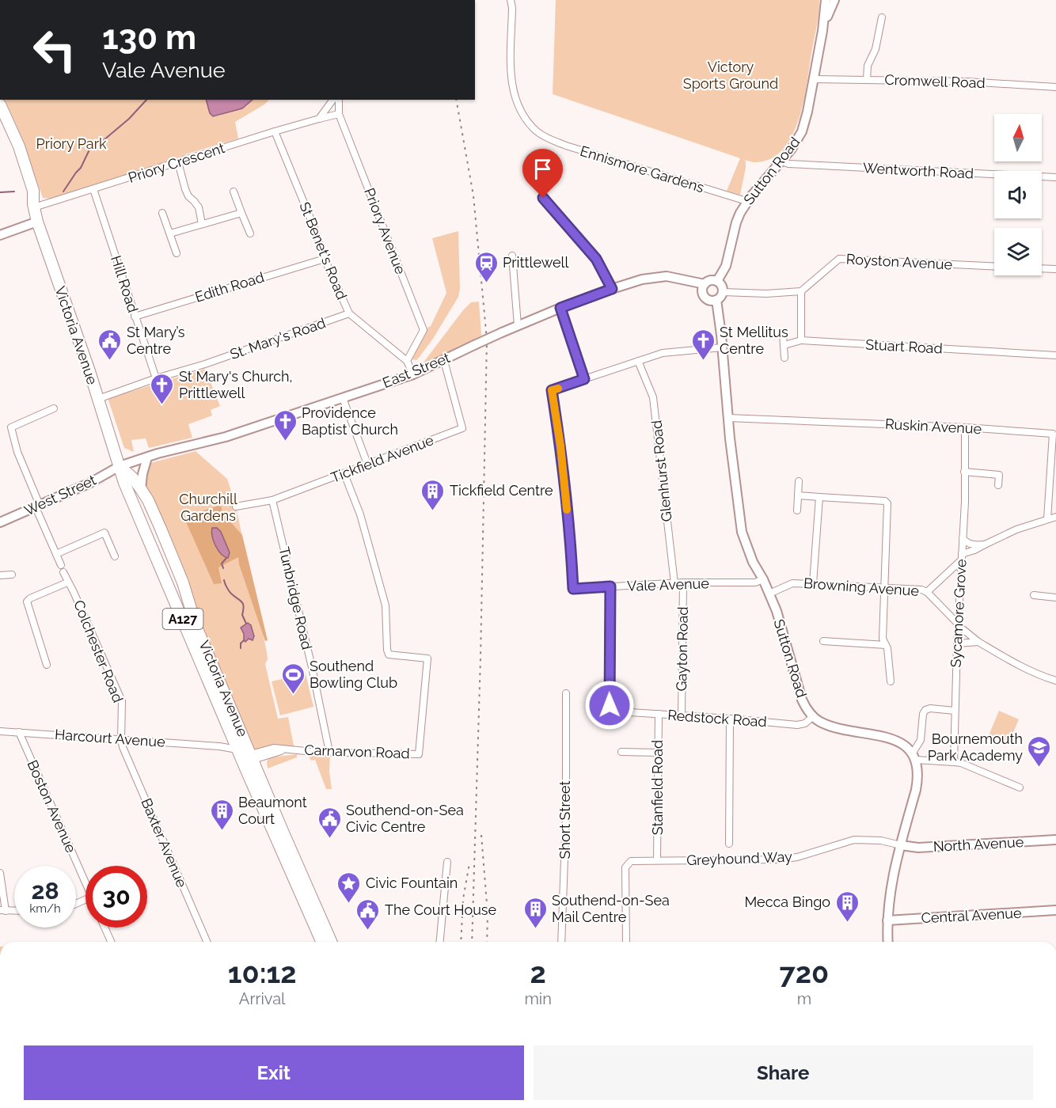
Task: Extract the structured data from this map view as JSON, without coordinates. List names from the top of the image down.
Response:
{
  "streets": {
    "highway": ["Victoria Avenue", "A127"],
    "main road": [
      "Sutton Road",
      "East Street",
      "West Street",
      "North Avenue",
      "Central Avenue"
    ],
    "street": [
      "Cromwell Road",
      "Priory Crescent",
      "Ennismore Gardens",
      "Wentworth Road",
      "Priory Avenue",
      "St Benet's Road",
      "Royston Avenue",
      "Hill Road",
      "Edith Road",
      "St. Mary's Road",
      "Stuart Road",
      "Ruskin Avenue",
      "Tickfield Avenue",
      "Glenhurst Road",
      "Vale Avenue",
      "Browning Avenue",
      "Tunbridge Road",
      "Sycamore Grove",
      "Gayton Road",
      "Colchester Road",
      "Redstock Road",
      "Harcourt Avenue",
      "Carnarvon Road",
      "Stanfield Road",
      "Boston Avenue",
      "Short Street",
      "Baxter Avenue",
      "Greyhound Way"
    ]
  },
  "crossings": [
    ["Cromwell Road", "Sutton Road"],
    ["Priory Crescent", "Priory Avenue"],
    ["Priory Crescent", "St Benet's Road"],
    ["Priory Crescent", "Hill Road"],
    ["Priory Crescent", "Victoria Avenue"],
    ["Ennismore Gardens", "Sutton Road"],
    ["Sutton Road", "Wentworth Road"],
    ["Sutton Road", "East Street"],
    ["Sutton Road", "Ruskin Avenue"],
    ["Sutton Road", "Vale Avenue"],
    ["Sutton Road", "Browning Avenue"],
    ["Sutton Road", "Redstock Road"],
    ["Priory Avenue", "St Benet's Road"],
    ["St Benet's Road", "Edith Road"],
    ["St Benet's Road", "St. Mary's Road"],
    ["St Benet's Road", "East Street"],
    ["Hill Road", "Edith Road"],
    ["Hill Road", "St. Mary's Road"],
    ["Victoria Avenue", "St. Mary's Road"],
    ["Victoria Avenue", "East Street"],
    ["Victoria Avenue", "West Street"],
    ["Victoria Avenue", "Harcourt Avenue"],
    ["Victoria Avenue", "Carnarvon Road"],
    ["East Street", "Tickfield Avenue"],
    ["East Street", "West Street"],
    ["Ruskin Avenue", "Sycamore Grove"],
    ["Tickfield Avenue", "Tunbridge Road"],
    ["Tickfield Avenue", "Carnarvon Road"],
    ["Glenhurst Road", "Vale Avenue"],
    ["Vale Avenue", "Gayton Road"],
    ["Vale Avenue", "Redstock Road"],
    ["Browning Avenue", "Sycamore Grove"],
    ["Tunbridge Road", "Carnarvon Road"],
    ["Gayton Road", "Redstock Road"],
    ["Colchester Road", "Harcourt Avenue"],
    ["Colchester Road", "Baxter Avenue"],
    ["Redstock Road", "Stanfield Road"],
    ["Harcourt Avenue", "Carnarvon Road"],
    ["Harcourt Avenue", "Boston Avenue"],
    ["Harcourt Avenue", "Baxter Avenue"],
    ["Stanfield Road", "Greyhound Way"],
    ["North Avenue", "Greyhound Way"]
  ],
  "parks": ["Victory Sports Ground", "Priory Park", "Churchill Gardens"],
  "places": {
    "station": ["Prittlewell"],
    "public building": ["St Mary’s Centre", "Southend-on-Sea Civic Centre", "The Court House"],
    "church": ["St Mellitus Centre", "St Mary's Church, Prittlewell", "Providence Baptist Church"],
    "building": [
      "Tickfield Centre",
      "Beaumont Court",
      "Mecca Bingo",
      "Southend-on-Sea Mail Centre"
    ],
    "sports": ["Southend Bowling Club"],
    "school or university": ["Bournemouth Park Academy"],
    "place": ["Civic Fountain"]
  },
  "north": "top",
  "page": {
    "turn": ["130 m", "Vale Avenue"],
    "speed": "28 km/h",
    "limit": "30",
    "eta": [
      "10:12",
      "Arrival",
      "2",
      "min",
      "720",
      "m"
    ],
    "buttons": ["Exit", "Share"]
  }
}
